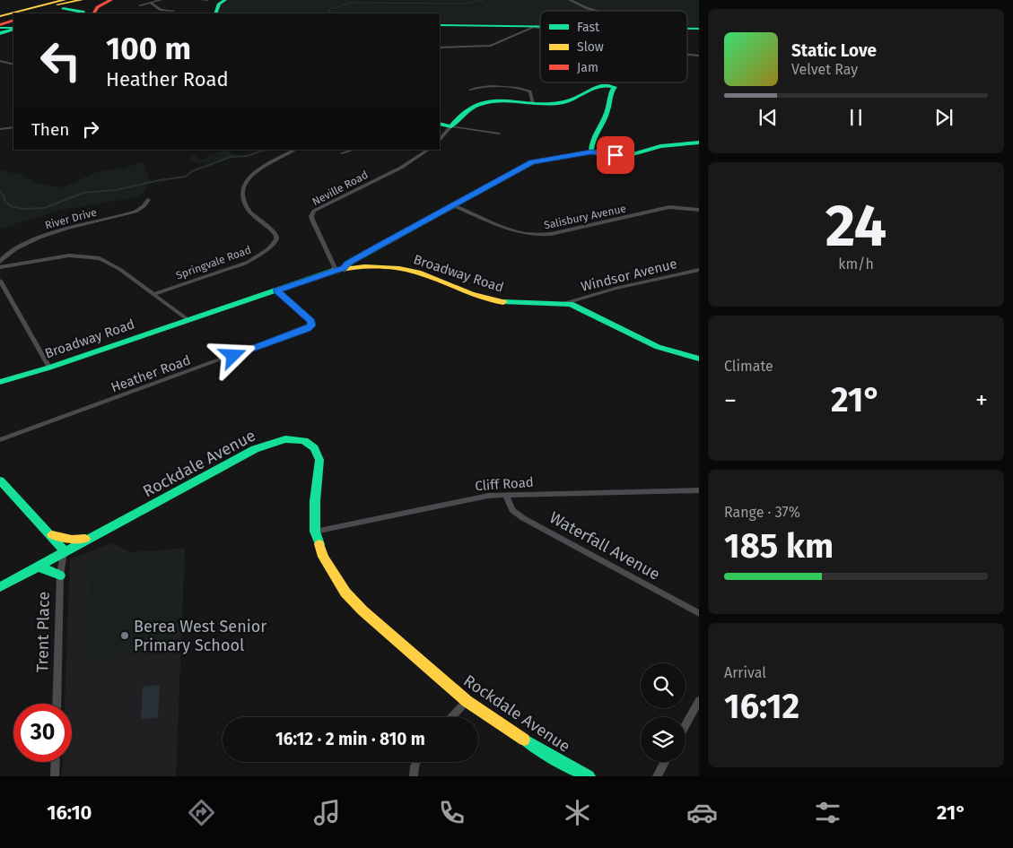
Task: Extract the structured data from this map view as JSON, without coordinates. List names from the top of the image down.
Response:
{
  "streets": {
    "main road": ["Broadway Road", "Rockdale Avenue"],
    "street": [
      "Neville Road",
      "Salisbury Avenue",
      "River Drive",
      "Springvale Road",
      "Windsor Avenue",
      "Heather Road",
      "Cliff Road",
      "Waterfall Avenue",
      "Trent Place"
    ]
  },
  "crossings": [
    ["Neville Road", "Broadway Road"],
    ["Broadway Road", "Windsor Avenue"],
    ["Broadway Road", "Heather Road"],
    ["Rockdale Avenue", "Cliff Road"],
    ["Rockdale Avenue", "Trent Place"],
    ["Cliff Road", "Waterfall Avenue"]
  ],
  "places": ["Berea West Senior Primary School"],
  "legend": ["Fast", "Slow", "Jam"],
  "page": {
    "turn": ["100 m", "Heather Road"],
    "song": ["Static Love", "Velvet Ray"],
    "then": "Then",
    "tile": [
      ["24", "km/h"],
      "Climate",
      ["Range · 37%", "185 km"],
      ["Arrival", "16:12"]
    ],
    "heat": ["−", "21°", "+"],
    "limit": "30",
    "trip": "16:12 · 2 min · 810 m",
    "tabs": ["16:10", "21°"]
  }
}
